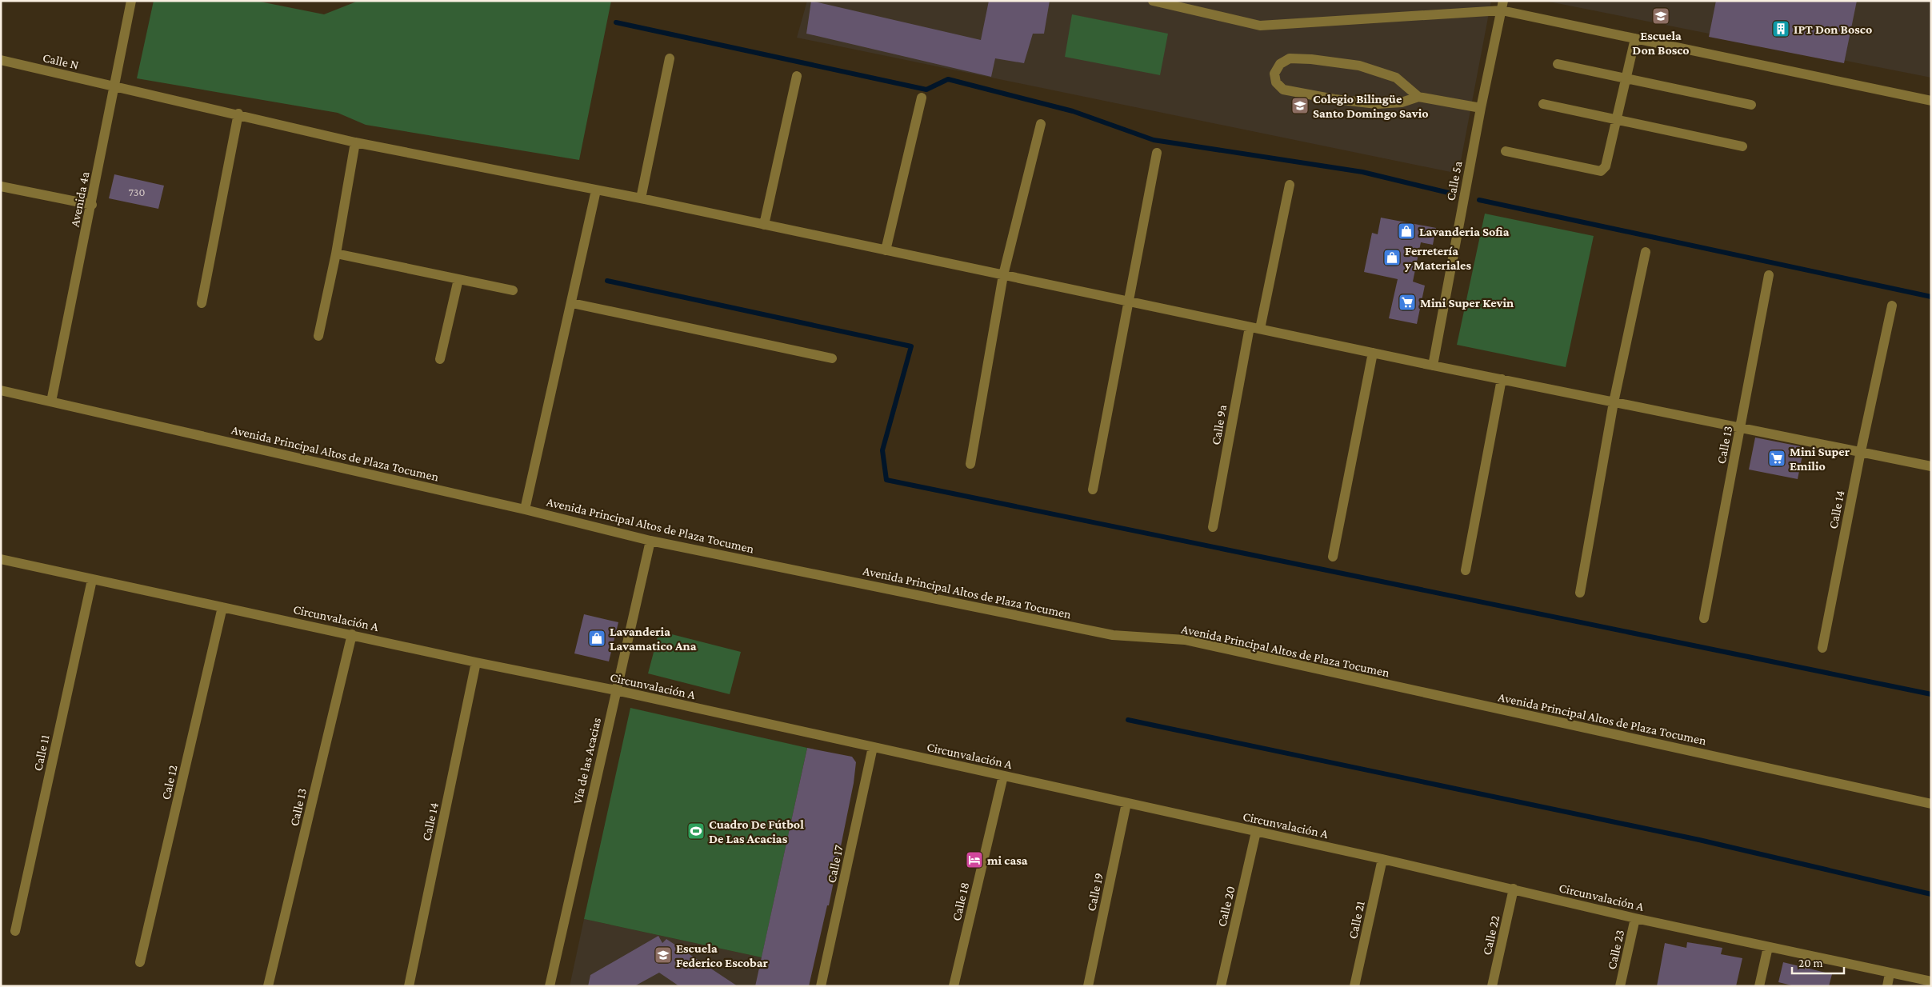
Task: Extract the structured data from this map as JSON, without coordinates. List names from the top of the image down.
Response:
{
  "streets": {
    "street": [
      "Calle N",
      "Calle 5a",
      "Avenida 4a",
      "Calle 9a",
      "Calle 13",
      "Avenida Principal Altos de Plaza Tocumen",
      "Calle 14",
      "Circunvalación A",
      "Calle 11",
      "Vía de las Acacias",
      "Cale 12",
      "Calle 17",
      "Calle 19",
      "Calle 18",
      "Calle 20",
      "Calle 21",
      "Calle 22",
      "Calle 23"
    ]
  },
  "crossings": [
    ["Calle N", "Calle 5a"],
    ["Calle N", "Avenida 4a"],
    ["Calle N", "Calle 9a"],
    ["Calle N", "Calle 13"],
    ["Calle N", "Calle 14"],
    ["Avenida 4a", "Avenida Principal Altos de Plaza Tocumen"],
    ["Calle 13", "Circunvalación A"],
    ["Avenida Principal Altos de Plaza Tocumen", "Vía de las Acacias"],
    ["Calle 14", "Circunvalación A"],
    ["Circunvalación A", "Calle 11"],
    ["Circunvalación A", "Vía de las Acacias"],
    ["Circunvalación A", "Cale 12"],
    ["Circunvalación A", "Calle 17"],
    ["Circunvalación A", "Calle 19"],
    ["Circunvalación A", "Calle 18"],
    ["Circunvalación A", "Calle 20"],
    ["Circunvalación A", "Calle 21"],
    ["Circunvalación A", "Calle 22"],
    ["Circunvalación A", "Calle 23"]
  ],
  "places": {
    "school or university": ["Escuela Don Bosco", "Colegio Bilingüe Santo Domingo Savio", "Escuela Federico Escobar"],
    "building": ["IPT Don Bosco"],
    "shop": ["Lavanderia Sofia", "Ferretería y Materiales", "Lavanderia Lavamatico Ana"],
    "supermarket": ["Mini Super Kevin", "Mini Super Emilio"],
    "sports": ["Cuadro De Fútbol De Las Acacias"],
    "hotel": ["mi casa"]
  },
  "house_numbers": ["730"],
  "scale_bar": "20 m"
}
